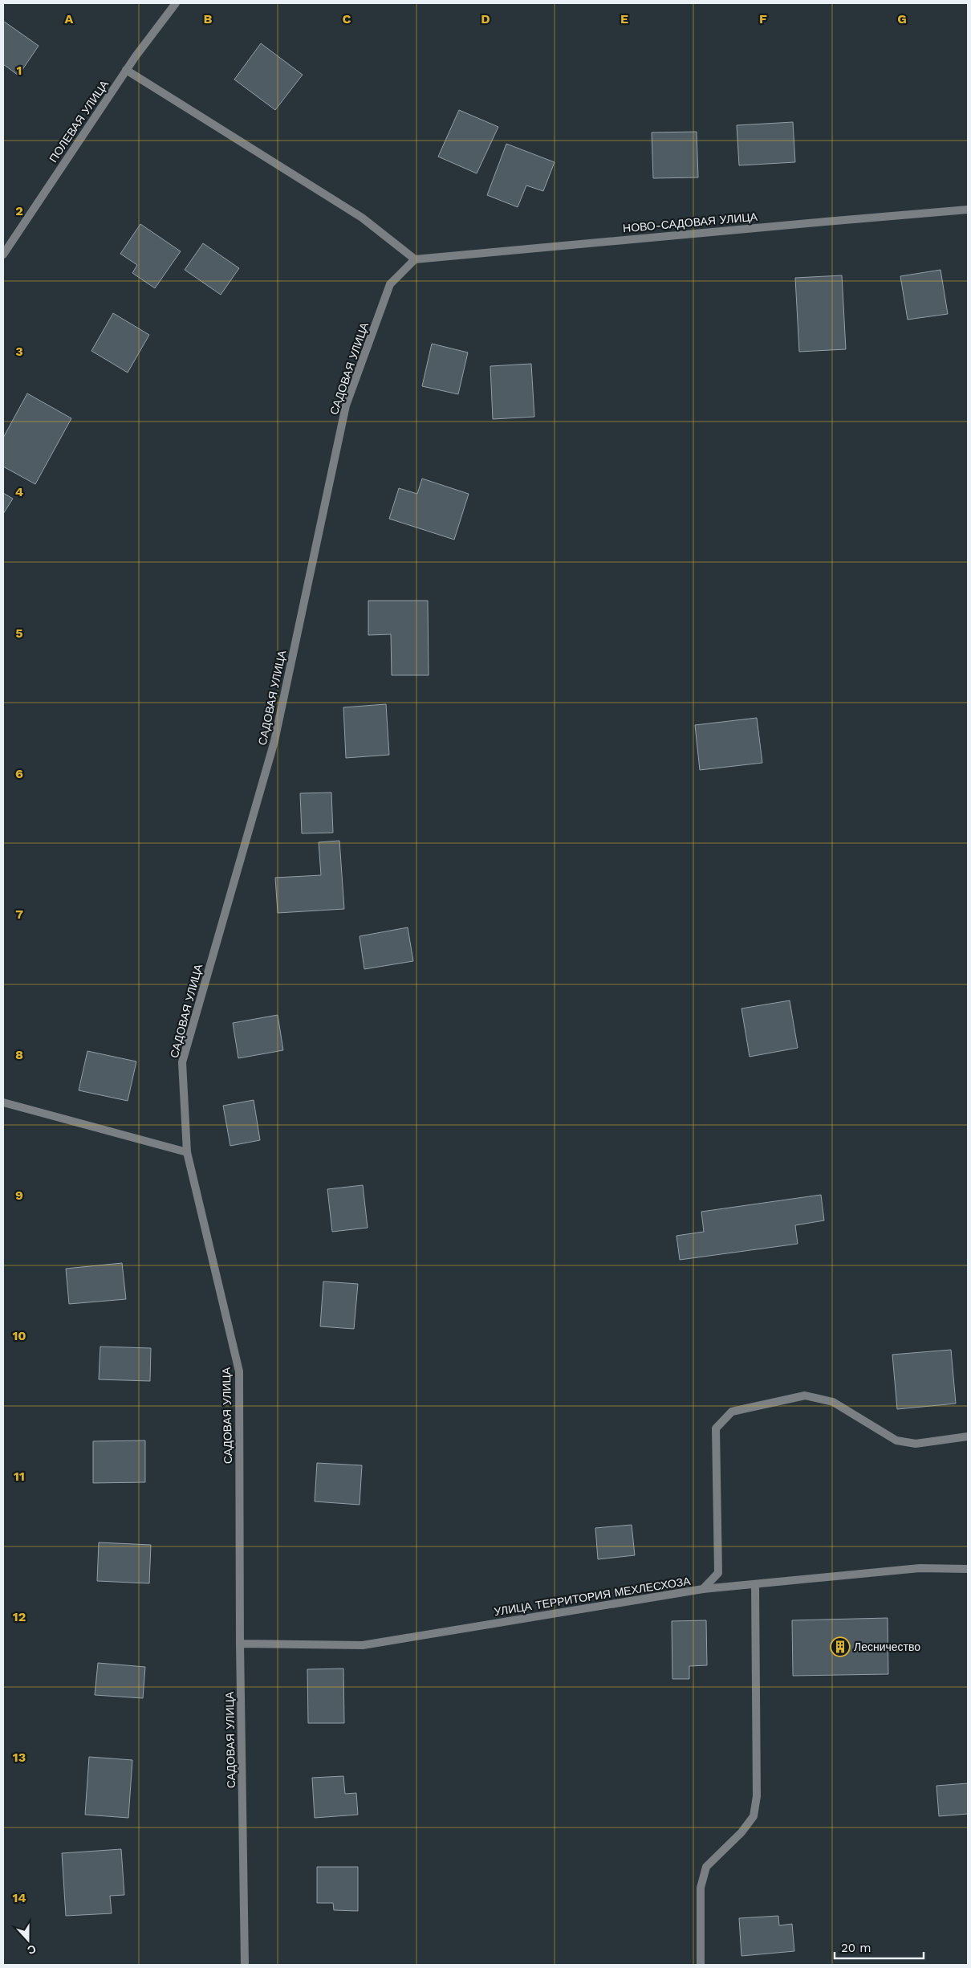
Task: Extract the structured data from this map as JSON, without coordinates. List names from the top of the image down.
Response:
{
  "streets": {
    "street": [
      "ПОЛЕВАЯ УЛИЦА",
      "НОВО-САДОВАЯ УЛИЦА",
      "САДОВАЯ УЛИЦА",
      "УЛИЦА ТЕРРИТОРИЯ МЕХЛЕСХОЗА"
    ]
  },
  "crossings": [
    ["НОВО-САДОВАЯ УЛИЦА", "САДОВАЯ УЛИЦА"],
    ["САДОВАЯ УЛИЦА", "УЛИЦА ТЕРРИТОРИЯ МЕХЛЕСХОЗА"]
  ],
  "places": {
    "building": ["Лесничество"]
  },
  "scale_bar": "20 m",
  "north": "bottom",
  "grid": {
    "columns": [
      "A",
      "B",
      "C",
      "D",
      "E",
      "F",
      "G"
    ],
    "rows": [
      "1",
      "2",
      "3",
      "4",
      "5",
      "6",
      "7",
      "8",
      "9",
      "10",
      "11",
      "12",
      "13",
      "14"
    ]
  }
}
